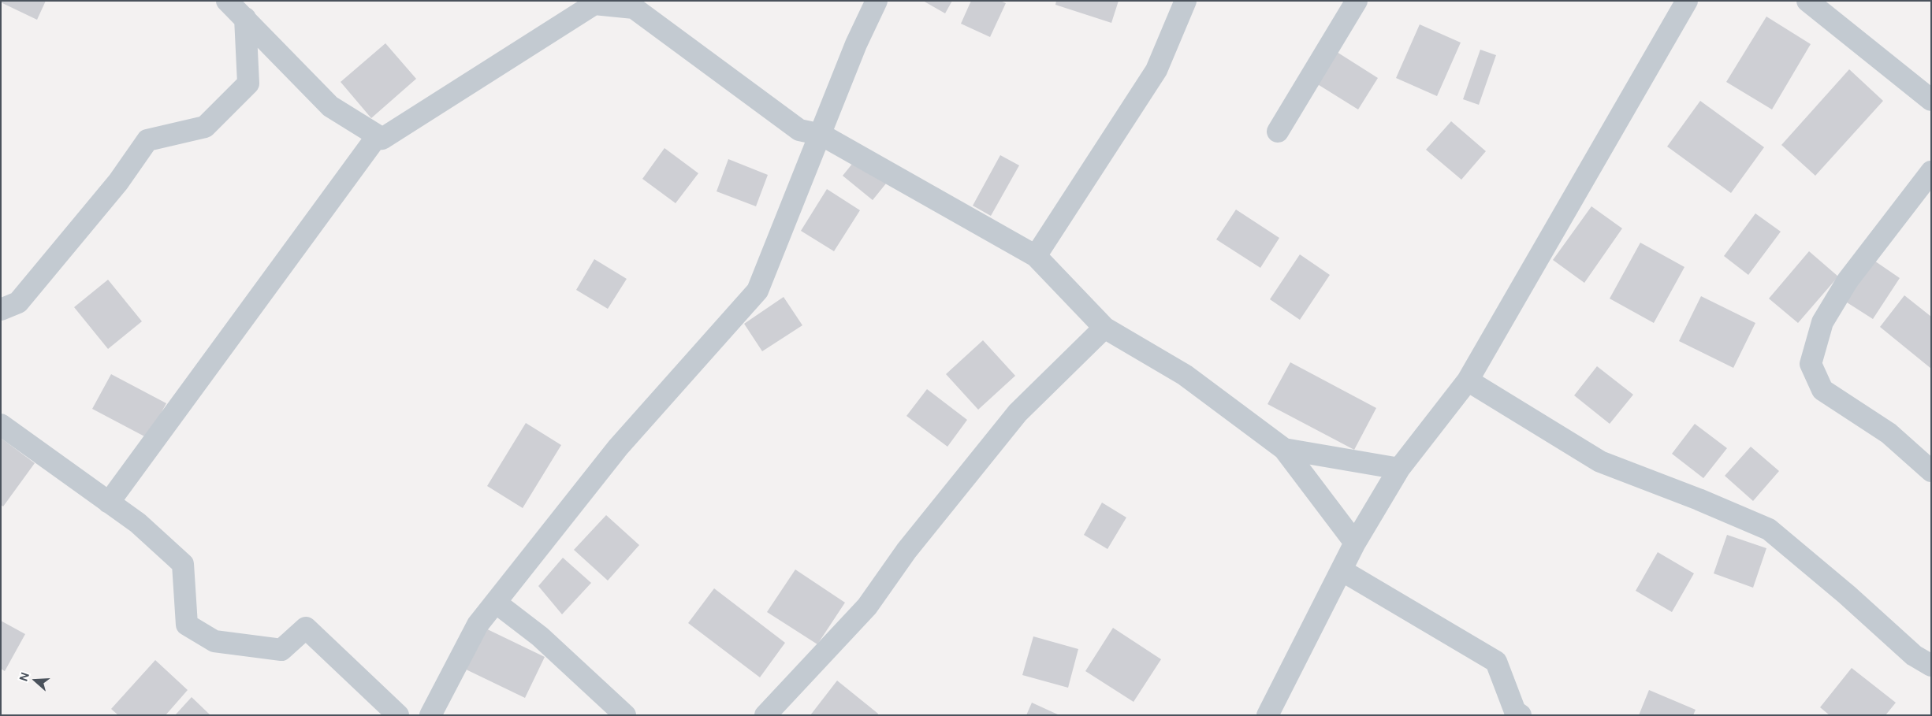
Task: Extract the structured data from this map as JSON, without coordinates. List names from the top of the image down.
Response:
{
  "north": "left"
}
